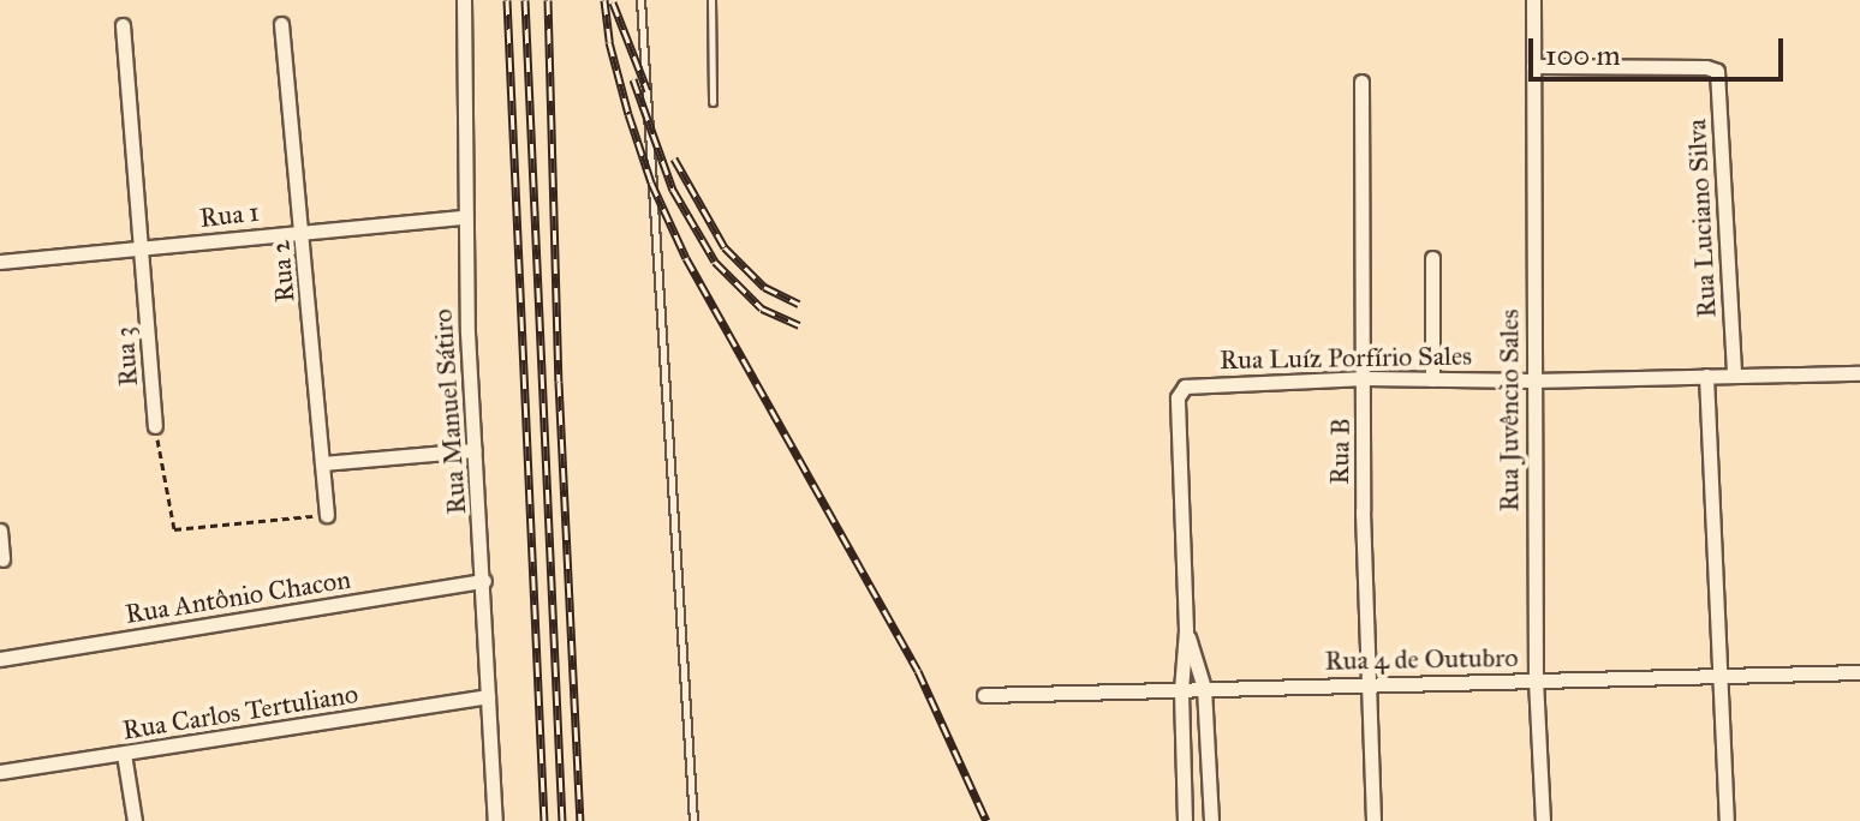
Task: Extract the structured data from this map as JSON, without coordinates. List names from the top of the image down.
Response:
{
  "streets": {
    "street": [
      "Rua 1",
      "Rua Luciano Silva",
      "Rua 2",
      "Rua 3",
      "Rua Luíz Porfírio Sales",
      "Rua Juvêncio Sales",
      "Rua Manuel Sátiro",
      "Rua B",
      "Rua Antônio Chacon",
      "Rua 4 de Outubro",
      "Rua Carlos Tertuliano"
    ]
  },
  "crossings": [
    ["Rua 1", "Rua 2"],
    ["Rua 1", "Rua 3"],
    ["Rua 1", "Rua Manuel Sátiro"],
    ["Rua Luciano Silva", "Rua Luíz Porfírio Sales"],
    ["Rua Luciano Silva", "Rua Juvêncio Sales"],
    ["Rua Luíz Porfírio Sales", "Rua Juvêncio Sales"],
    ["Rua Luíz Porfírio Sales", "Rua B"],
    ["Rua Juvêncio Sales", "Rua 4 de Outubro"],
    ["Rua Manuel Sátiro", "Rua Antônio Chacon"],
    ["Rua Manuel Sátiro", "Rua Carlos Tertuliano"],
    ["Rua B", "Rua 4 de Outubro"]
  ],
  "scale_bar": "100 m"
}
